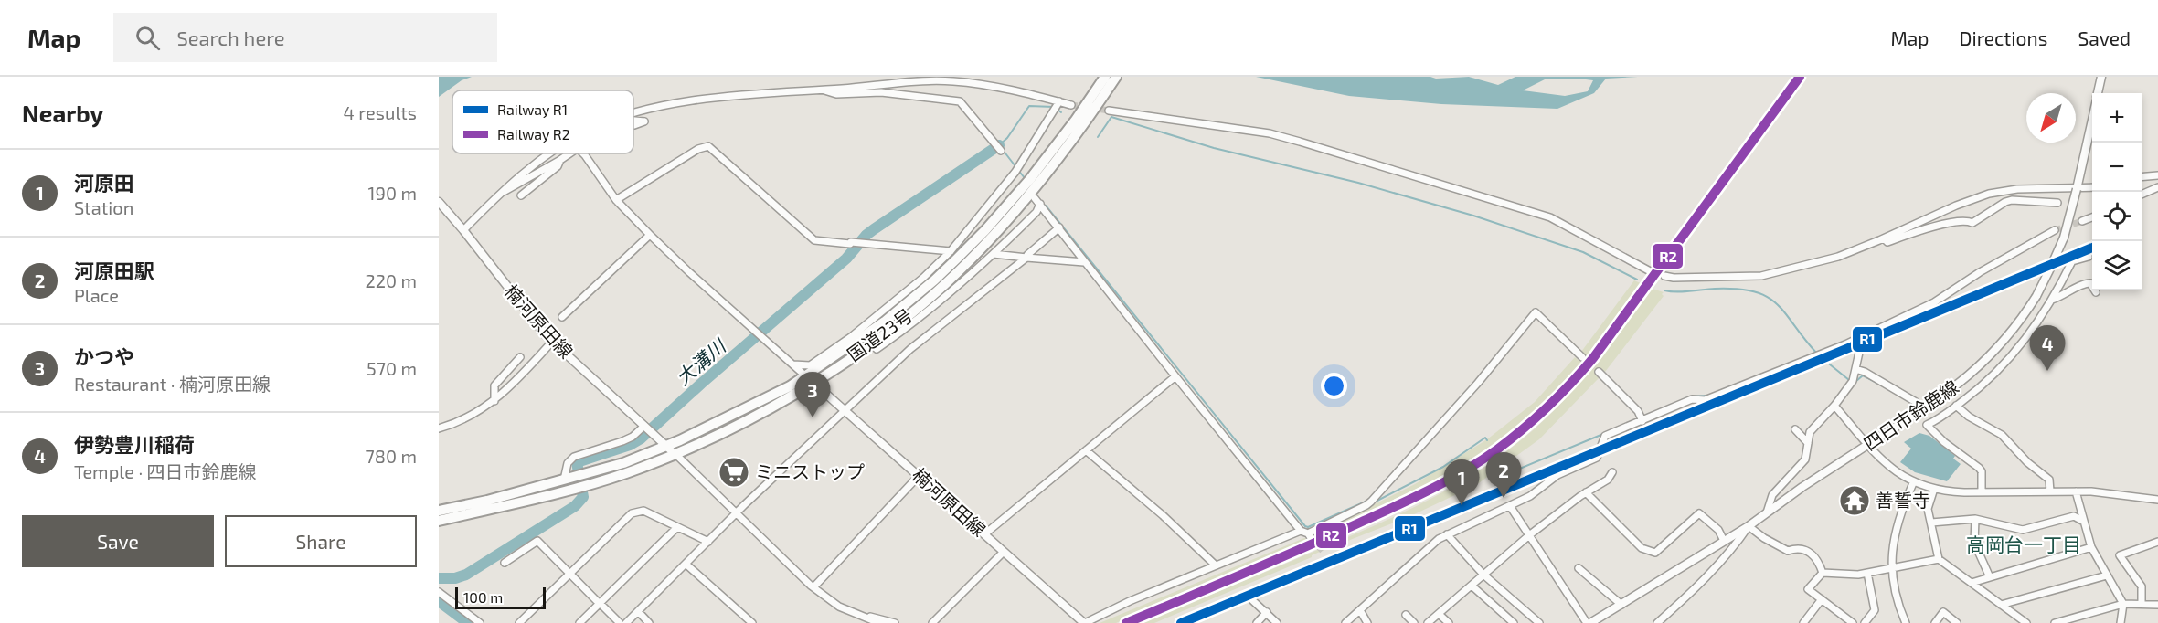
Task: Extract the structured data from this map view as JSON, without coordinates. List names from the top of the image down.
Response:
{
  "streets": {
    "highway": ["国道23号"],
    "main road": ["楠河原田線", "四日市鈴鹿線"]
  },
  "crossings": [
    ["楠河原田線", "国道23号"]
  ],
  "districts": ["高岡台一丁目"],
  "water": ["大溝川"],
  "places": {
    "supermarket": ["ミニストップ"],
    "temple": ["善誓寺"]
  },
  "lines": ["rail line R2", "rail line R1"],
  "legend": ["Railway R1", "Railway R2"],
  "scale_bar": "100 m",
  "north": "bottom left",
  "page": {
    "header": "Map",
    "search": "Search here",
    "nav": ["Map", "Directions", "Saved"],
    "heading": ["Nearby", "4 results"],
    "map_buttons": ["+", "−"],
    "list": [
      {
        "mark": "1",
        "name": "河原田",
        "note": "Station",
        "value": "190 m"
      },
      {
        "mark": "2",
        "name": "河原田駅",
        "note": "Place",
        "value": "220 m"
      },
      {
        "mark": "3",
        "name": "かつや",
        "note": "Restaurant · 楠河原田線",
        "value": "570 m"
      },
      {
        "mark": "4",
        "name": "伊勢豊川稲荷",
        "note": "Temple · 四日市鈴鹿線",
        "value": "780 m"
      }
    ],
    "pins": [
      "4",
      "3",
      "2",
      "1"
    ],
    "buttons": ["Save", "Share"],
    "scale": "100 m"
  }
}
